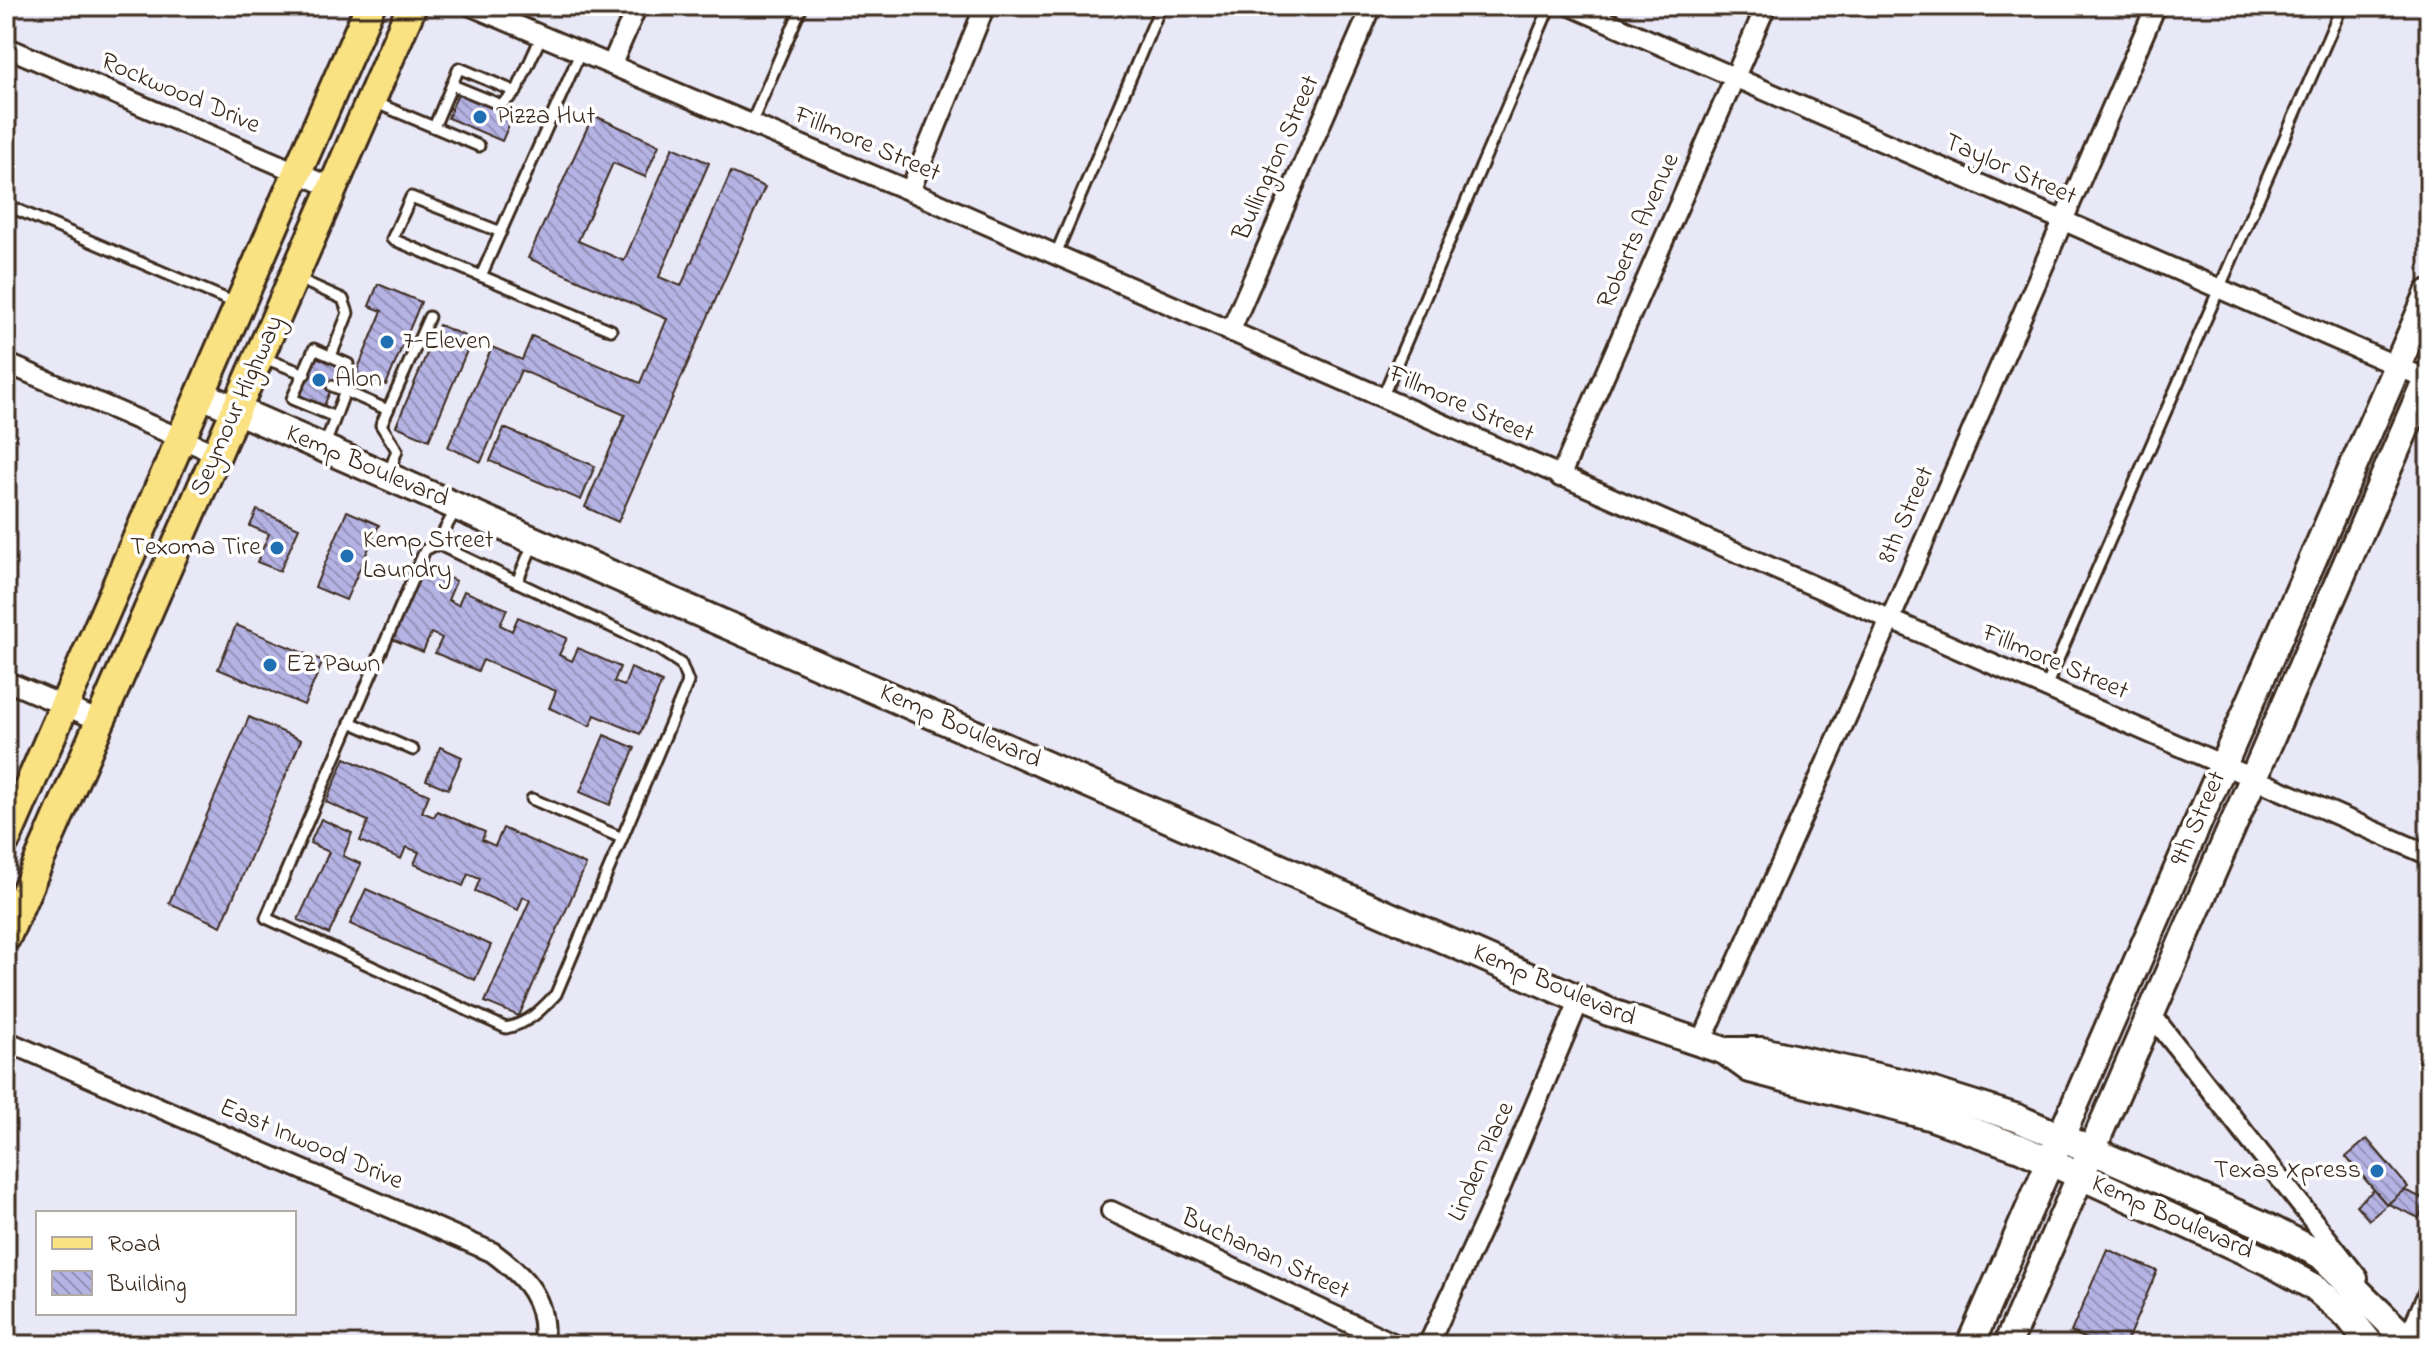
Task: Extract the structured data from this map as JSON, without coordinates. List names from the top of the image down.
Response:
{
  "streets": {
    "main road": ["Seymour Highway", "Kemp Boulevard", "9th Street"],
    "street": [
      "Rockwood Drive",
      "Fillmore Street",
      "Bullington Street",
      "Taylor Street",
      "Roberts Avenue",
      "8th Street",
      "East Inwood Drive",
      "Linden Place",
      "Buchanan Street"
    ]
  },
  "crossings": [
    ["Rockwood Drive", "Seymour Highway"],
    ["Fillmore Street", "Bullington Street"],
    ["Fillmore Street", "Roberts Avenue"],
    ["Fillmore Street", "8th Street"],
    ["Fillmore Street", "9th Street"],
    ["Taylor Street", "Roberts Avenue"],
    ["Taylor Street", "8th Street"],
    ["Taylor Street", "9th Street"],
    ["Seymour Highway", "Kemp Boulevard"],
    ["Kemp Boulevard", "8th Street"],
    ["Kemp Boulevard", "9th Street"],
    ["Kemp Boulevard", "Linden Place"]
  ],
  "places": [
    "Pizza Hut",
    "7-Eleven",
    "Alon",
    "Texoma Tire",
    "Kemp Street Laundry",
    "EZ Pawn",
    "Texas Xpress"
  ],
  "legend": ["Road", "Building"]
}
